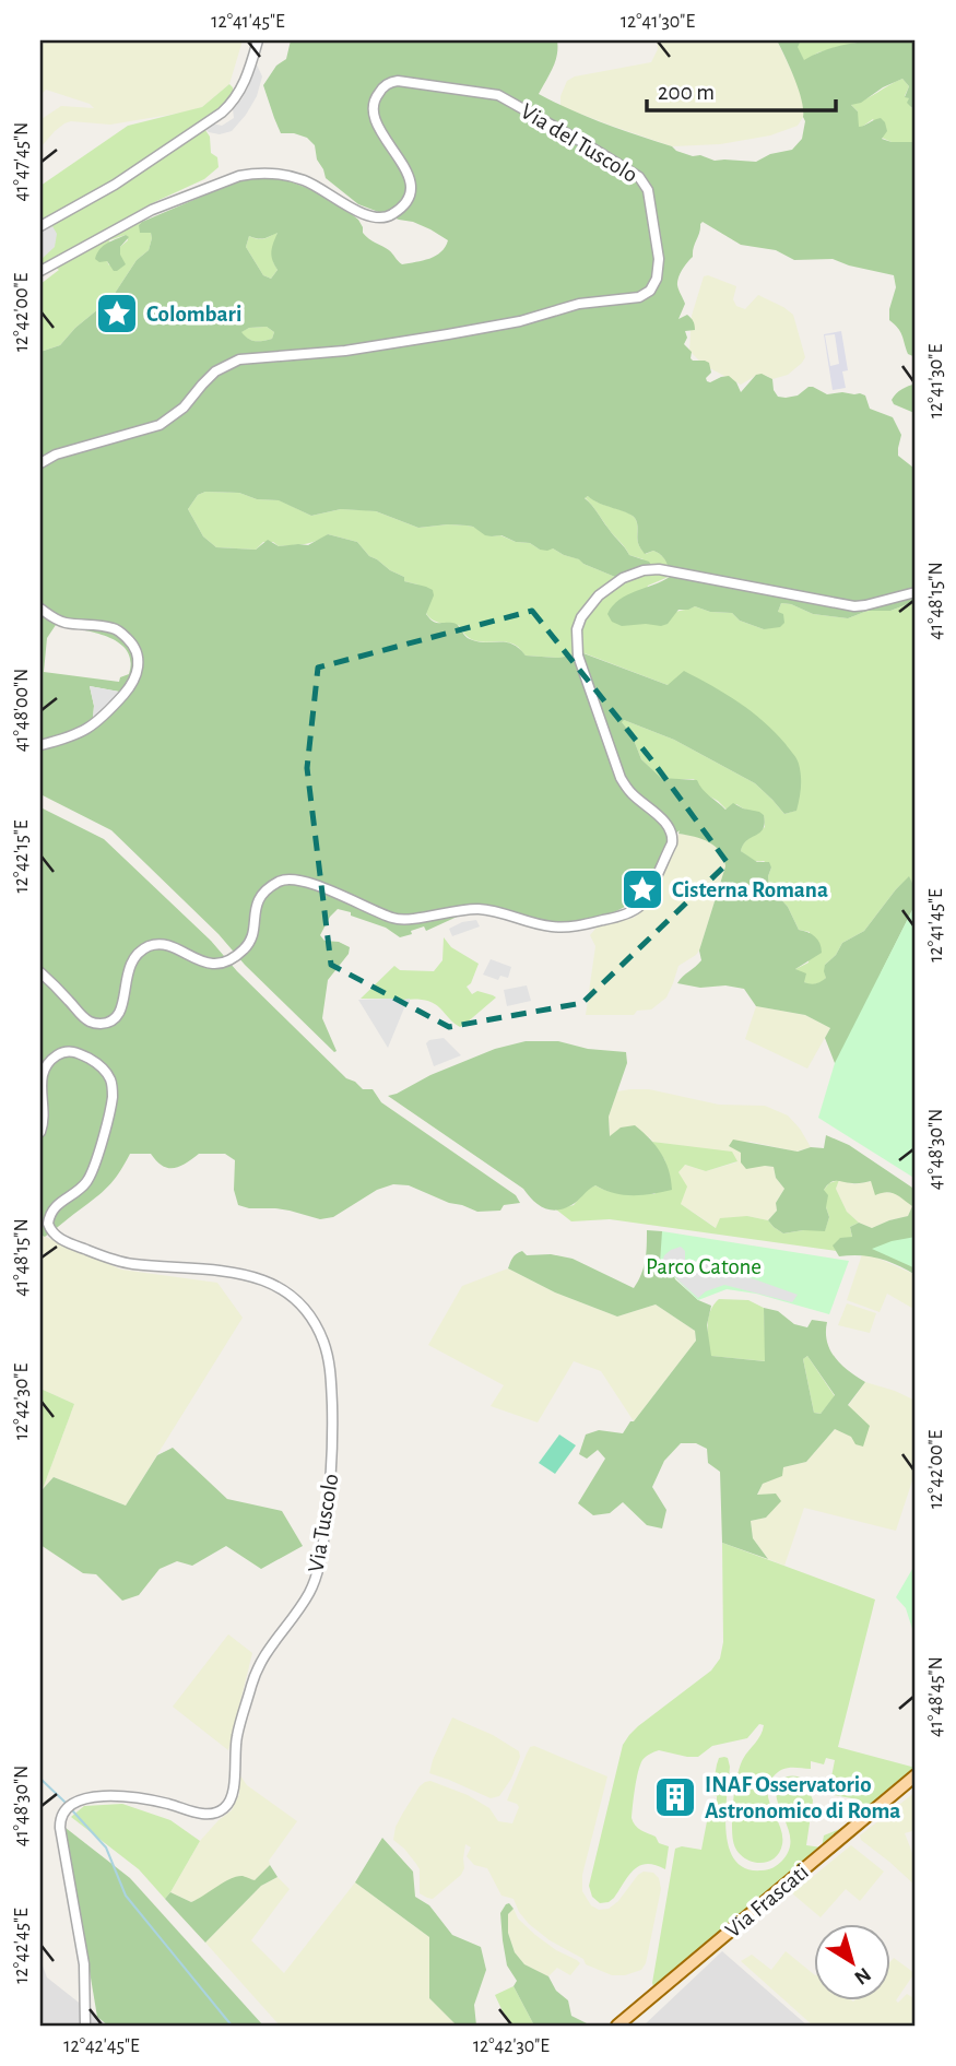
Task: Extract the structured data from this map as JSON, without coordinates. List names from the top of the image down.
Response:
{
  "streets": {
    "main road": ["Via Frascati"],
    "street": ["Via del Tuscolo", "Via Tuscolo"]
  },
  "parks": ["Parco Catone"],
  "places": {
    "place": ["Colombari", "Cisterna Romana"],
    "building": ["INAF Osservatorio Astronomico di Roma"]
  },
  "scale_bar": "200 m",
  "north": "bottom right",
  "coordinates": [
    "12°41'45\"E",
    "12°41'30\"E",
    "41°47'45\"N",
    "12°42'00\"E",
    "41°48'15\"N",
    "41°48'00\"N",
    "12°42'15\"E",
    "41°48'30\"N",
    "12°42'30\"E",
    "41°48'45\"N",
    "12°42'45\"E"
  ]
}
